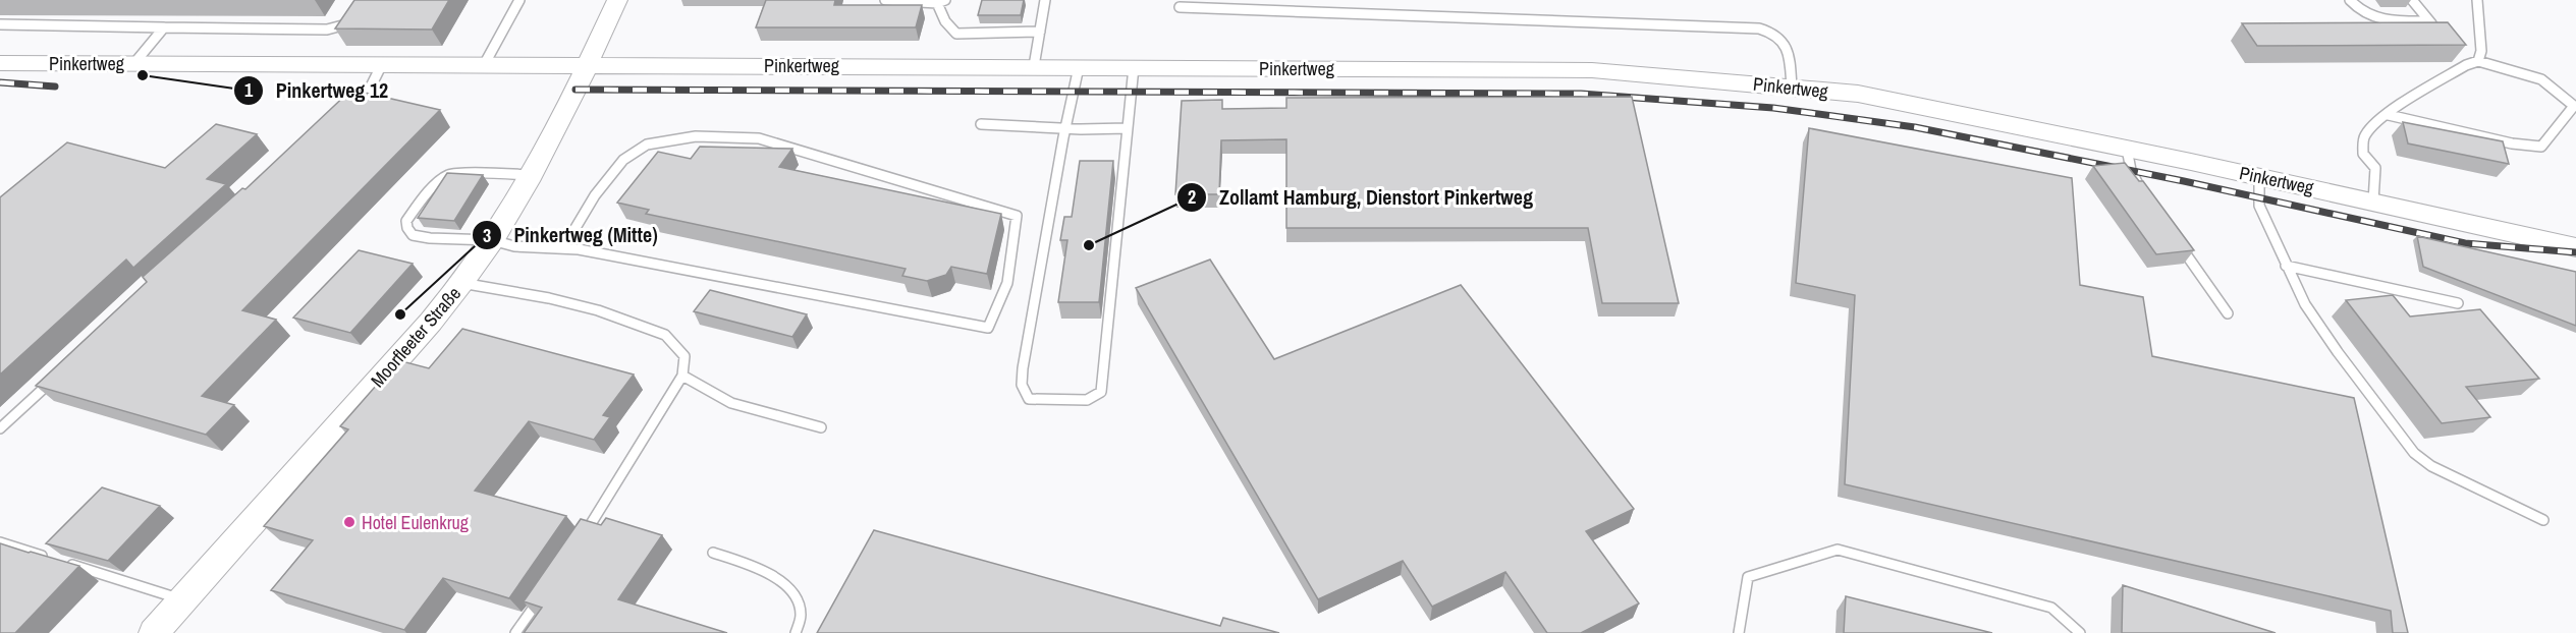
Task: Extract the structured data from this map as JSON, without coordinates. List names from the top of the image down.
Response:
{
  "streets": {
    "street": ["Pinkertweg", "Moorfleeter Straße"]
  },
  "crossings": [
    ["Pinkertweg", "Moorfleeter Straße"]
  ],
  "places": [
    "Pinkertweg 12",
    "Zollamt Hamburg, Dienstort Pinkertweg",
    "Pinkertweg (Mitte)",
    "Hotel Eulenkrug"
  ]
}
